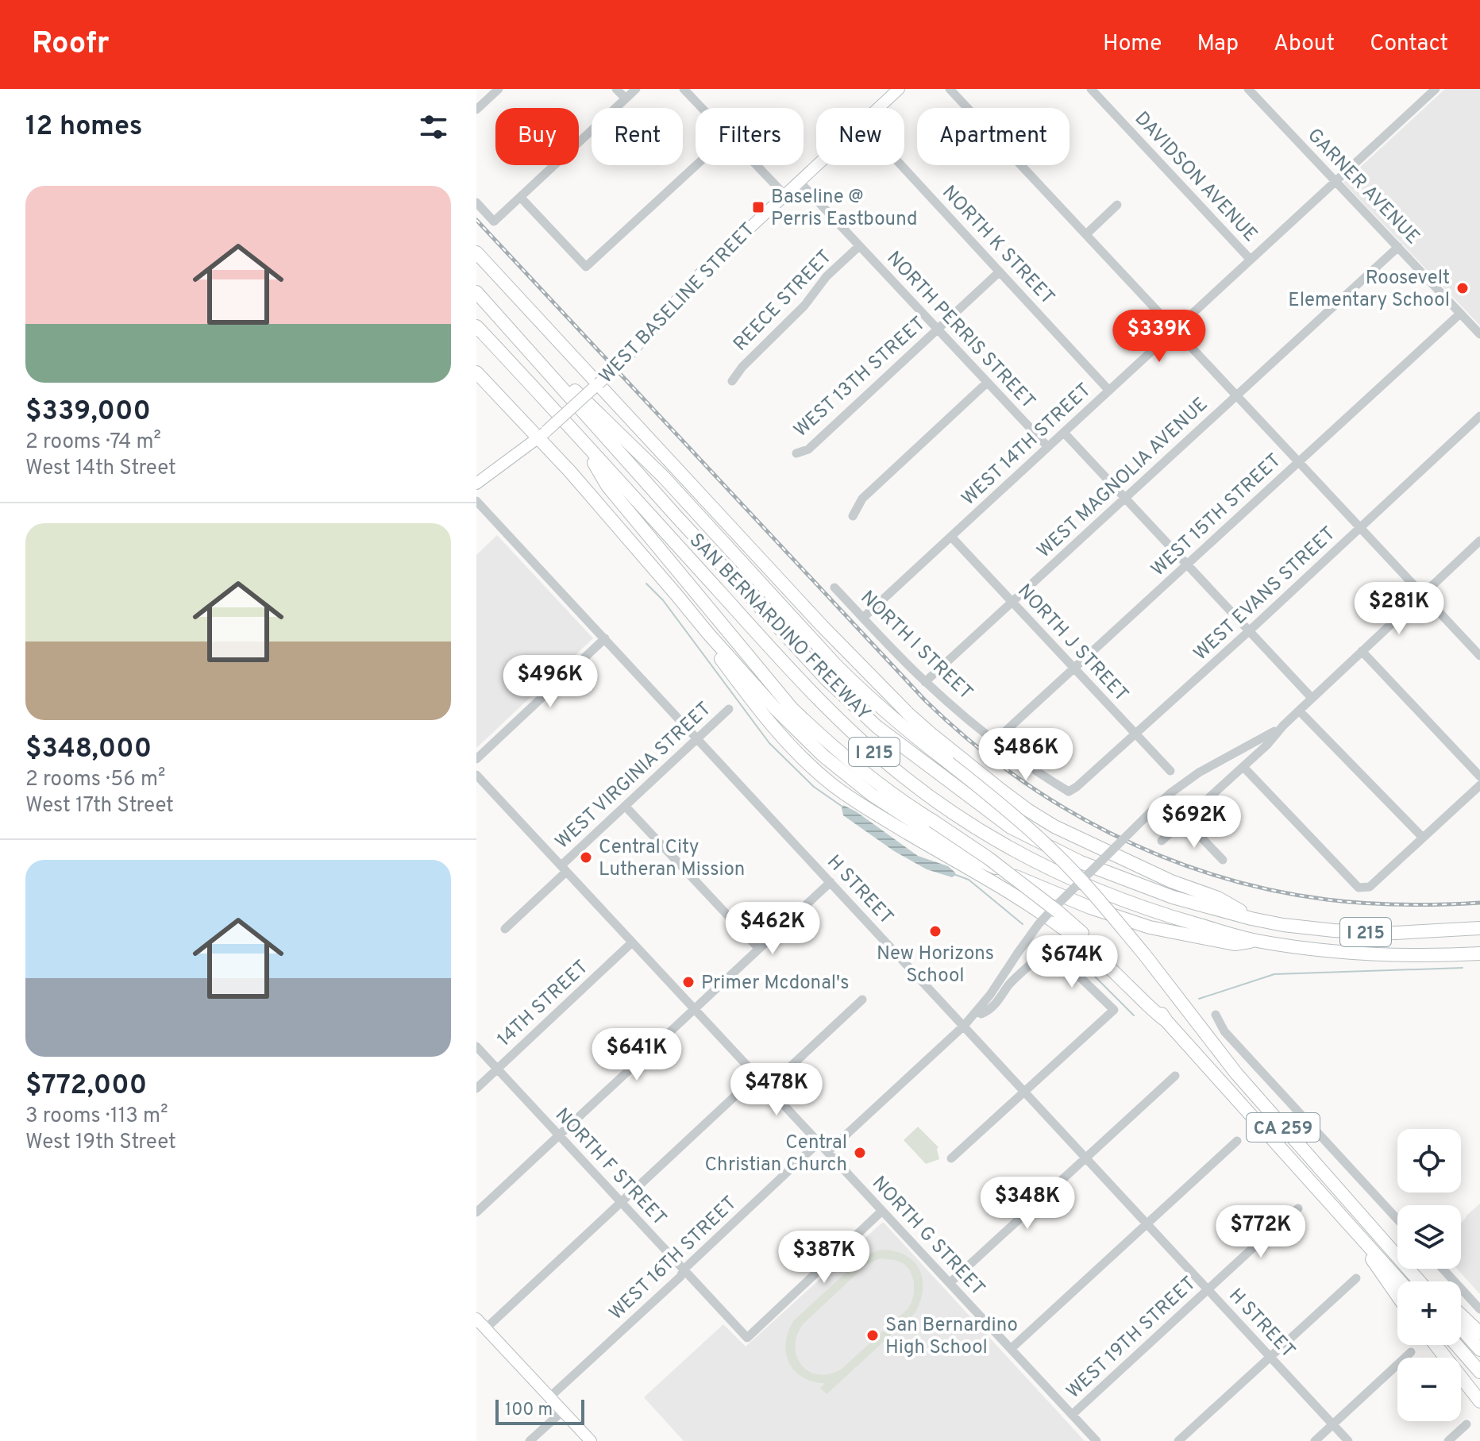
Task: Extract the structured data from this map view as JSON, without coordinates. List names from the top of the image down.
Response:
{
  "streets": {
    "highway": ["SAN BERNARDINO FREEWAY", "I 215", "CA 259"],
    "main road": ["WEST BASELINE STREET"],
    "street": [
      "DAVIDSON AVENUE",
      "GARNER AVENUE",
      "NORTH K STREET",
      "REECE STREET",
      "NORTH PERRIS STREET",
      "WEST 13TH STREET",
      "WEST 14TH STREET",
      "WEST MAGNOLIA AVENUE",
      "WEST 15TH STREET",
      "WEST EVANS STREET",
      "NORTH J STREET",
      "NORTH I STREET",
      "WEST VIRGINIA STREET",
      "H STREET",
      "14TH STREET",
      "NORTH F STREET",
      "NORTH G STREET",
      "WEST 16TH STREET",
      "WEST 19TH STREET"
    ]
  },
  "crossings": [
    ["DAVIDSON AVENUE", "WEST 14TH STREET"],
    ["GARNER AVENUE", "WEST 14TH STREET"],
    ["GARNER AVENUE", "WEST MAGNOLIA AVENUE"],
    ["GARNER AVENUE", "WEST 15TH STREET"],
    ["NORTH K STREET", "WEST 13TH STREET"],
    ["NORTH K STREET", "WEST 14TH STREET"],
    ["REECE STREET", "NORTH PERRIS STREET"],
    ["WEST BASELINE STREET", "NORTH PERRIS STREET"],
    ["NORTH PERRIS STREET", "WEST 13TH STREET"],
    ["NORTH PERRIS STREET", "WEST 14TH STREET"],
    ["WEST 14TH STREET", "NORTH J STREET"],
    ["WEST 14TH STREET", "NORTH I STREET"],
    ["WEST MAGNOLIA AVENUE", "NORTH J STREET"],
    ["WEST MAGNOLIA AVENUE", "NORTH I STREET"],
    ["WEST 15TH STREET", "NORTH J STREET"],
    ["WEST 15TH STREET", "NORTH I STREET"],
    ["WEST EVANS STREET", "NORTH J STREET"],
    ["WEST EVANS STREET", "NORTH I STREET"],
    ["WEST VIRGINIA STREET", "H STREET"],
    ["WEST VIRGINIA STREET", "NORTH G STREET"],
    ["H STREET", "WEST 19TH STREET"],
    ["14TH STREET", "NORTH F STREET"],
    ["14TH STREET", "NORTH G STREET"],
    ["NORTH F STREET", "NORTH G STREET"],
    ["NORTH F STREET", "WEST 16TH STREET"],
    ["NORTH G STREET", "WEST 16TH STREET"],
    ["NORTH G STREET", "WEST 19TH STREET"]
  ],
  "places": {
    "transit": ["Baseline @ Perris Eastbound"],
    "other": [
      "Roosevelt Elementary School",
      "Central City Lutheran Mission",
      "New Horizons School",
      "Primer Mcdonal's",
      "Central Christian Church",
      "San Bernardino High School"
    ]
  },
  "scale_bar": "100 m",
  "page": {
    "header": "Roofr",
    "nav": [
      "Home",
      "Map",
      "About",
      "Contact"
    ],
    "heading": "12 homes",
    "chip": [
      "Buy",
      "Rent",
      "Filters",
      "New",
      "Apartment"
    ],
    "list": [
      {
        "name": "$339,000",
        "note": "2 rooms · 74 m² · West 14th Street"
      },
      {
        "name": "$348,000",
        "note": "2 rooms · 56 m² · West 17th Street"
      },
      {
        "name": "$772,000",
        "note": "3 rooms · 113 m² · West 19th Street"
      }
    ],
    "price": [
      "$339K",
      "$281K",
      "$496K",
      "$486K",
      "$692K",
      "$462K",
      "$674K",
      "$641K",
      "$478K",
      "$348K",
      "$772K",
      "$387K"
    ],
    "map_buttons": ["+", "−"],
    "scale": "100 m"
  }
}
